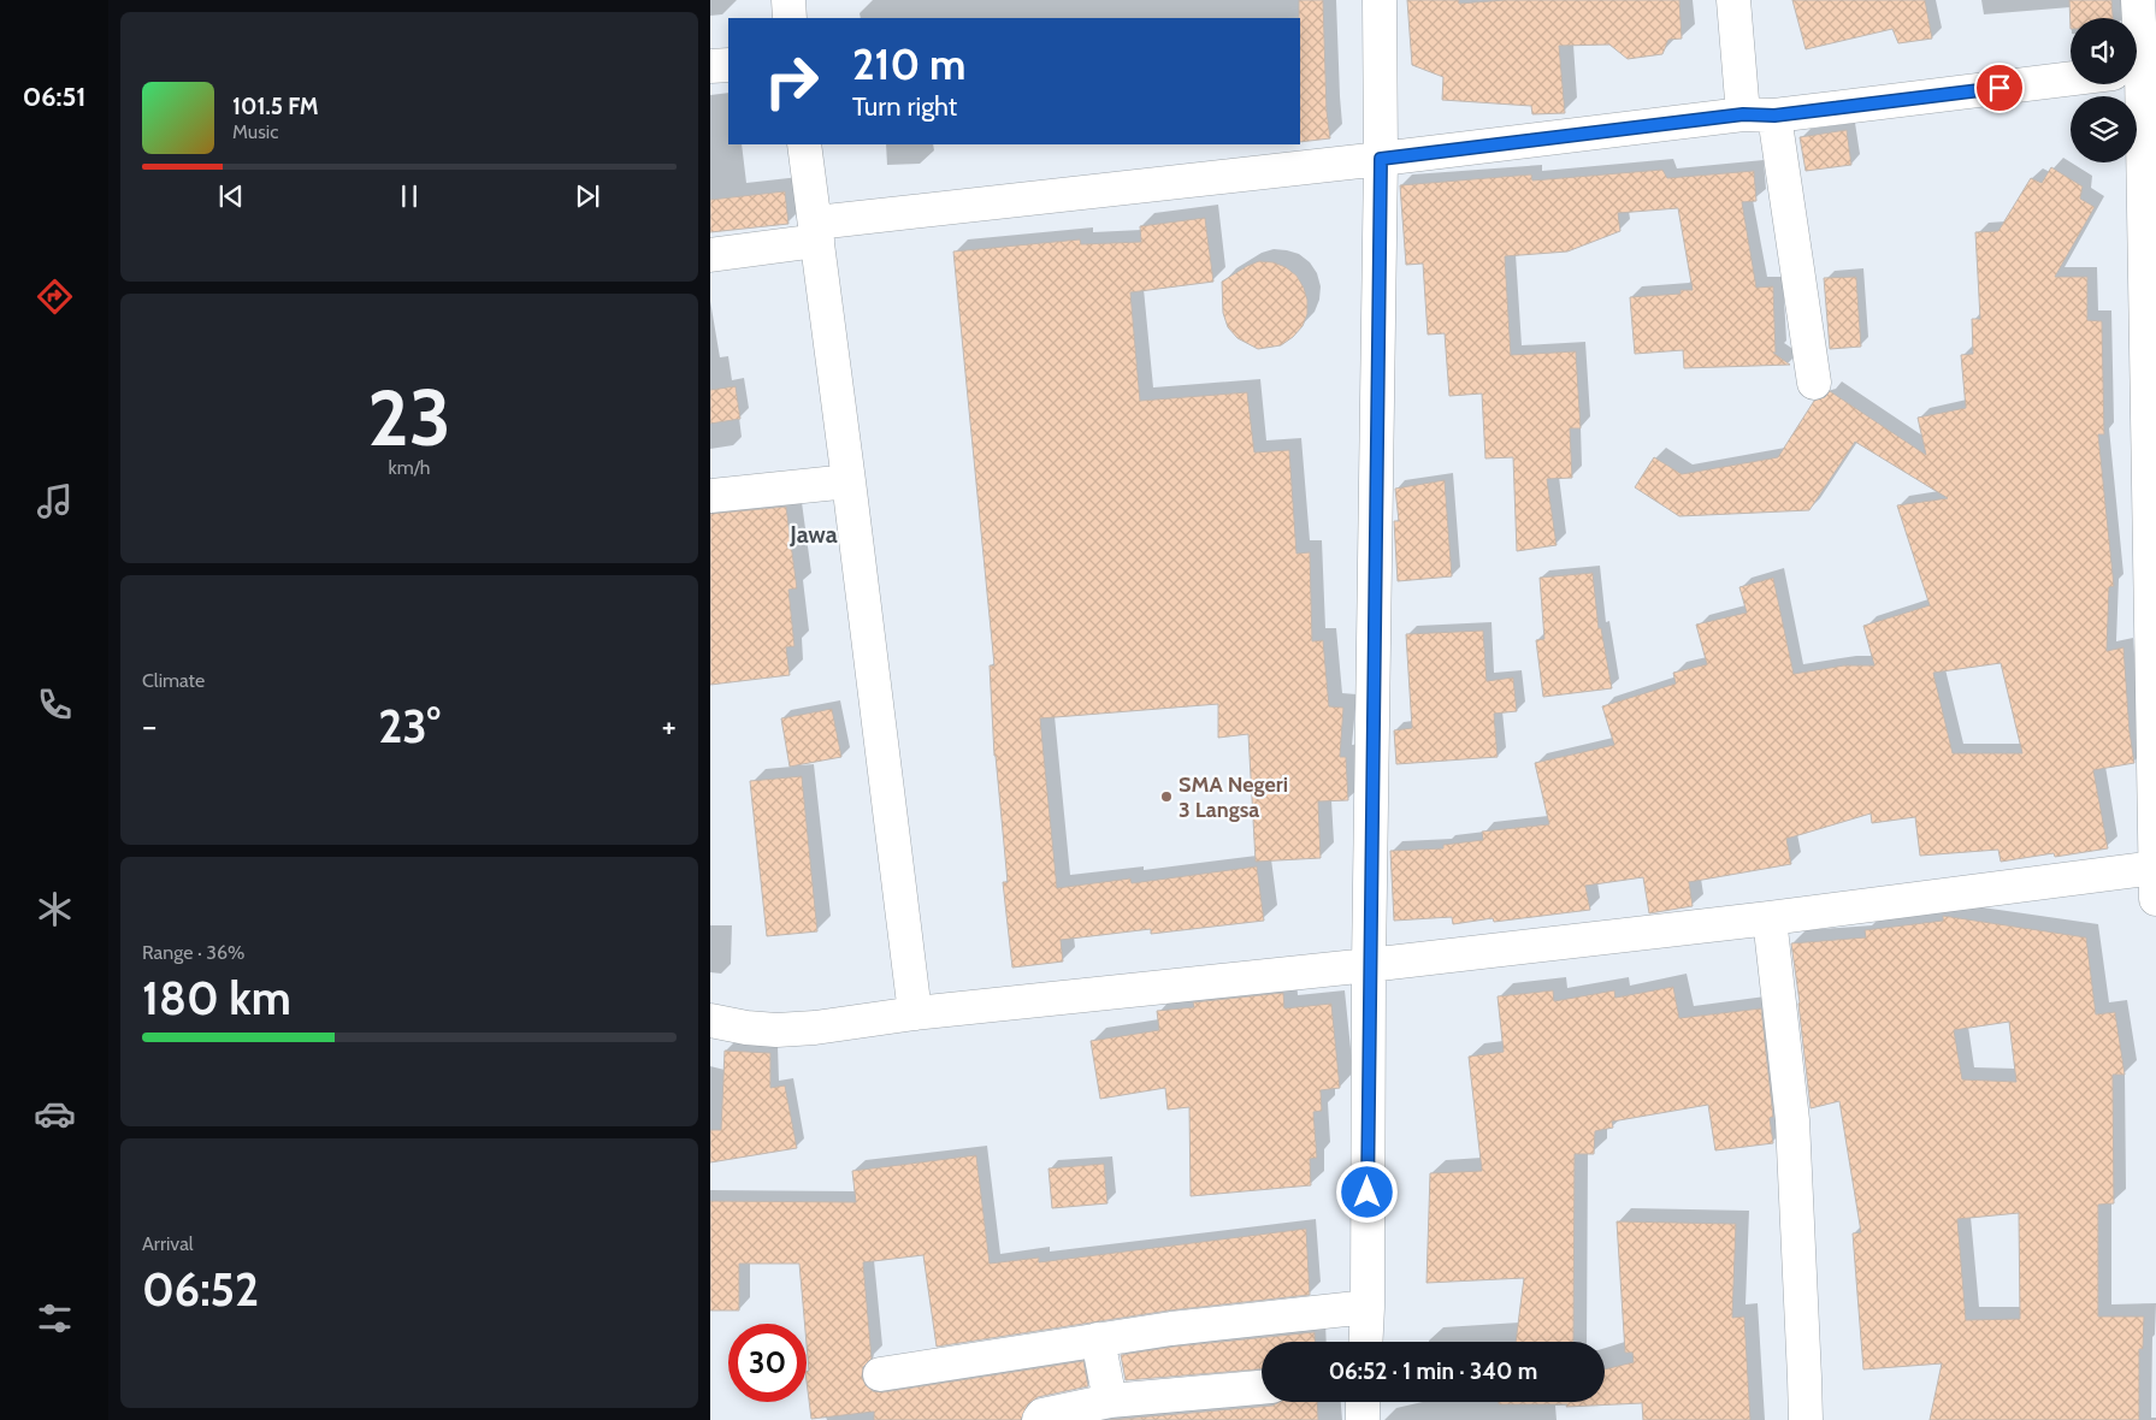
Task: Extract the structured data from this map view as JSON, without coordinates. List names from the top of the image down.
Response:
{
  "districts": ["Jawa"],
  "places": ["SMA Negeri 3 Langsa"],
  "page": {
    "tabs": "06:51",
    "turn": ["210 m", "Turn right"],
    "song": ["101.5 FM", "Music"],
    "tile": [
      ["23", "km/h"],
      "Climate",
      ["Range · 36%", "180 km"],
      ["Arrival", "06:52"]
    ],
    "heat": ["−", "23°", "+"],
    "limit": "30",
    "trip": "06:52 · 1 min · 340 m"
  }
}
